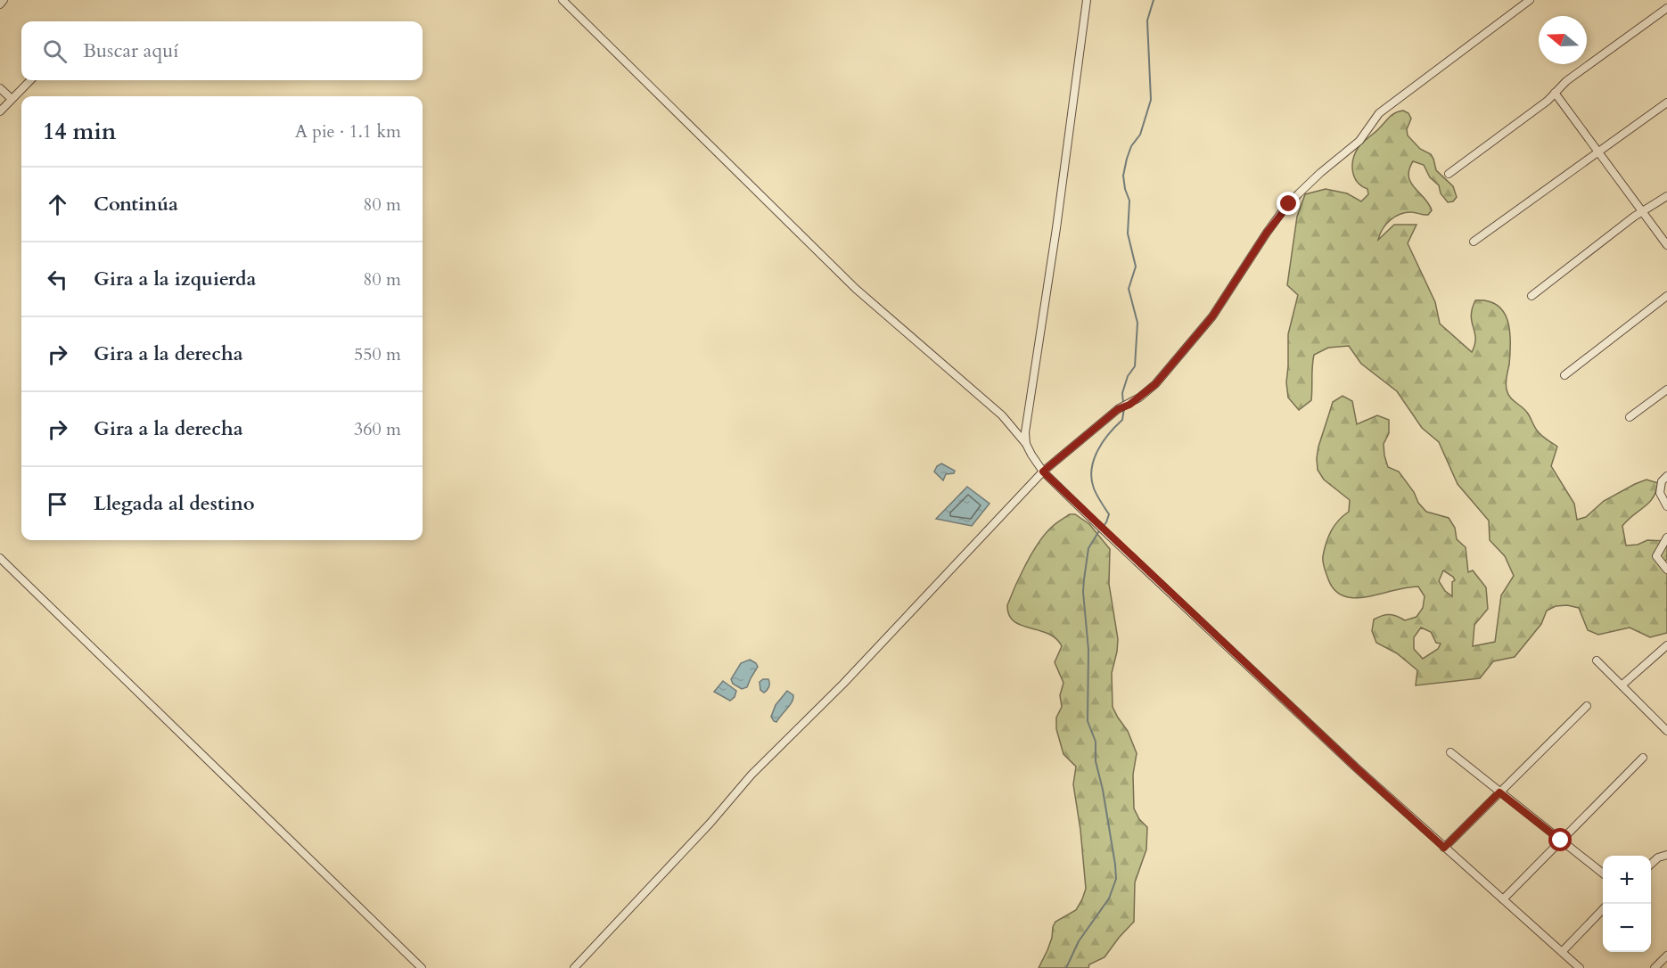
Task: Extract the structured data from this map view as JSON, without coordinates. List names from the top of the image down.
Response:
{
  "north": "left",
  "page": {
    "search": "Buscar aquí",
    "heading": ["14 min", "A pie · 1.1 km"],
    "list": [
      ["Continúa", "80 m"],
      ["Gira a la izquierda", "80 m"],
      ["Gira a la derecha", "550 m"],
      ["Gira a la derecha", "360 m"],
      "Llegada al destino"
    ],
    "map_buttons": ["+", "−"]
  }
}
